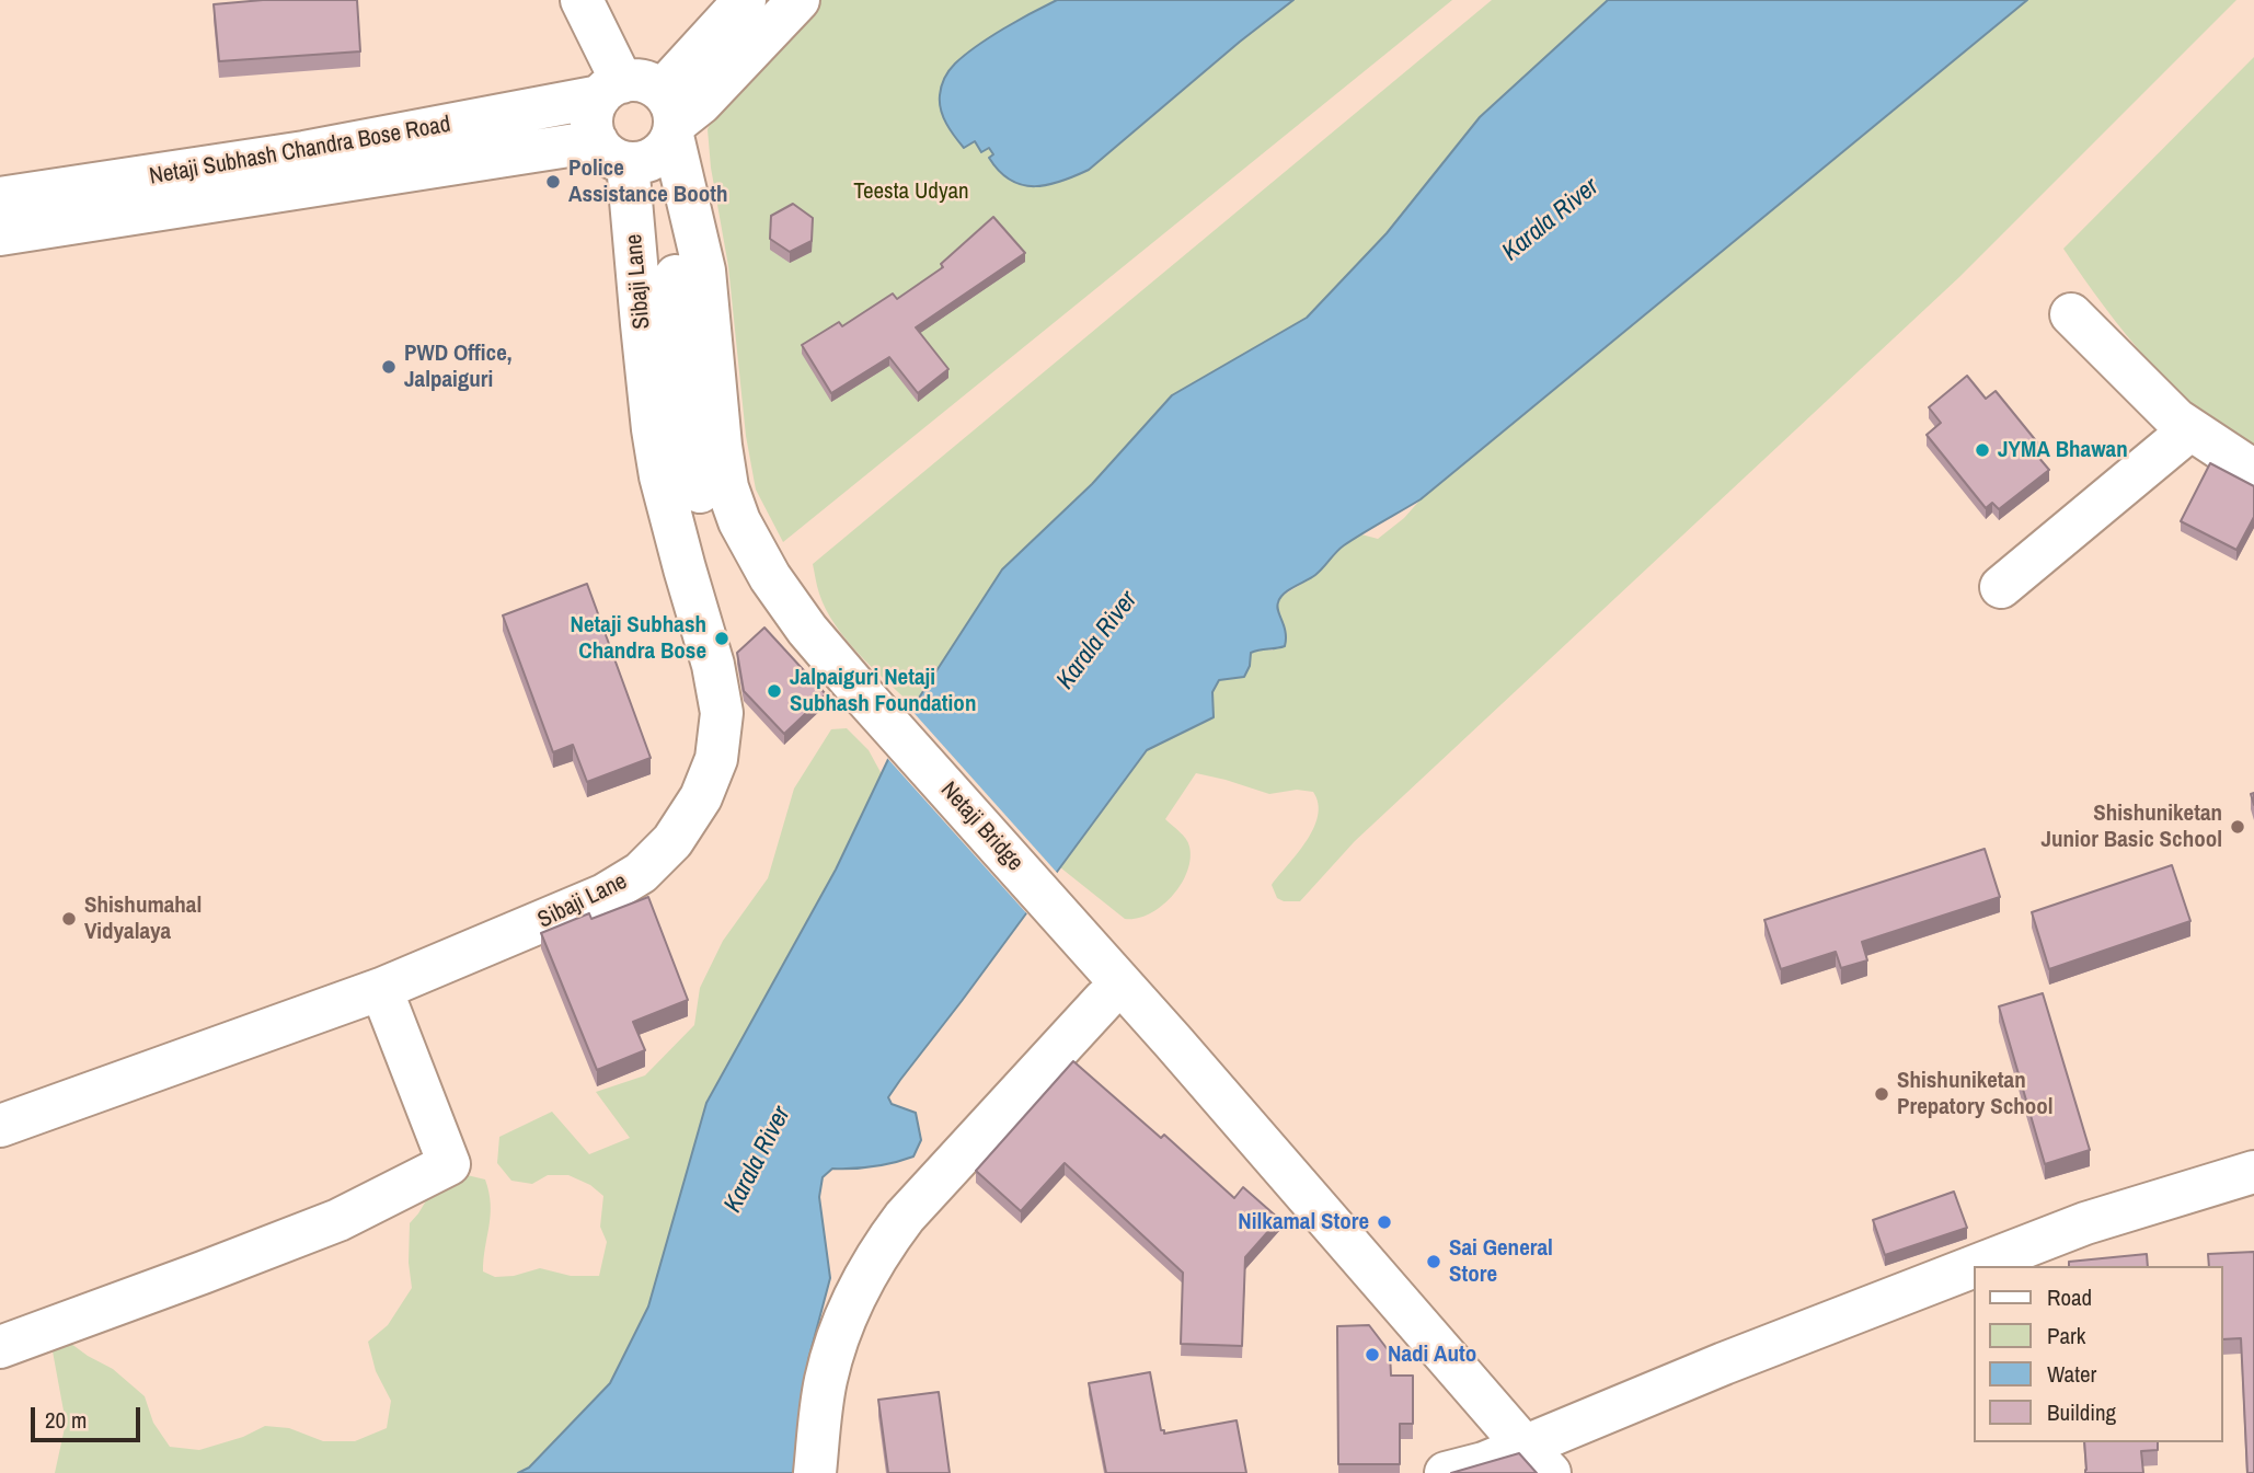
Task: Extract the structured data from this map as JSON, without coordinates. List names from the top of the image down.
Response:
{
  "streets": {
    "street": ["Netaji Subhash Chandra Bose Road", "Sibaji Lane", "Netaji Bridge"]
  },
  "crossings": [
    ["Netaji Subhash Chandra Bose Road", "Sibaji Lane"]
  ],
  "water": ["Karala River"],
  "parks": ["Teesta Udyan"],
  "places": [
    "Police Assistance Booth",
    "PWD Office, Jalpaiguri",
    "JYMA Bhawan",
    "Netaji Subhash Chandra Bose",
    "Jalpaiguri Netaji Subhash Foundation",
    "Shishuniketan Junior Basic School",
    "Shishumahal Vidyalaya",
    "Shishuniketan Prepatory School",
    "Nilkamal Store",
    "Sai General Store",
    "Nadi Auto"
  ],
  "legend": [
    "Road",
    "Park",
    "Water",
    "Building"
  ],
  "scale_bar": "20 m"
}
